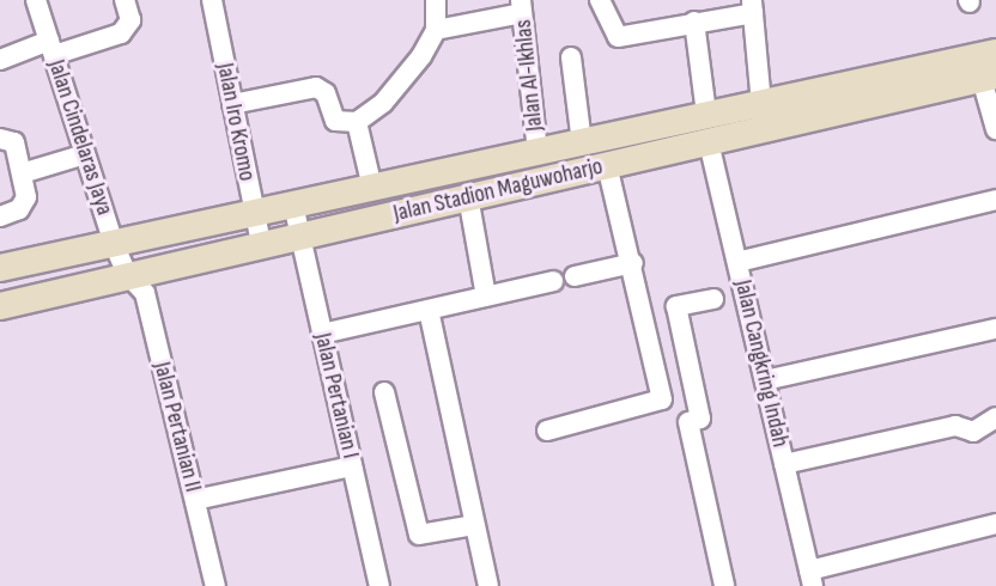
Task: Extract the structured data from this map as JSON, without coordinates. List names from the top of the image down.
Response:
{
  "streets": {
    "main road": ["Jalan Stadion Maguwoharjo"],
    "street": [
      "Jalan Al-Ikhlas",
      "Jalan Iro Kromo",
      "Jalan Cindelaras Jaya",
      "Jalan Cangkring Indah",
      "Jalan Pertanian I",
      "Jalan Pertanian II"
    ]
  },
  "crossings": [
    ["Jalan Al-Ikhlas", "Jalan Stadion Maguwoharjo"],
    ["Jalan Iro Kromo", "Jalan Stadion Maguwoharjo"],
    ["Jalan Cindelaras Jaya", "Jalan Stadion Maguwoharjo"],
    ["Jalan Cindelaras Jaya", "Jalan Pertanian II"],
    ["Jalan Stadion Maguwoharjo", "Jalan Cangkring Indah"],
    ["Jalan Stadion Maguwoharjo", "Jalan Pertanian I"],
    ["Jalan Stadion Maguwoharjo", "Jalan Pertanian II"]
  ]
}
